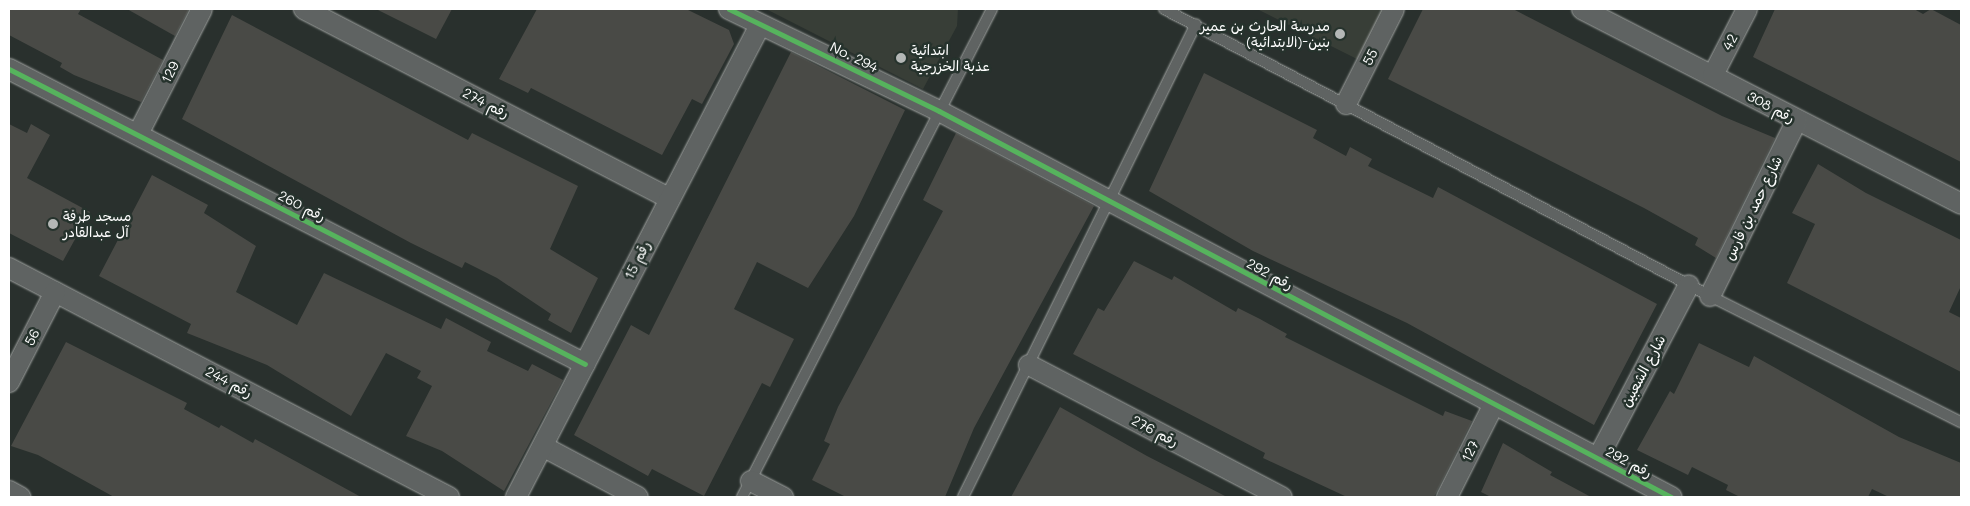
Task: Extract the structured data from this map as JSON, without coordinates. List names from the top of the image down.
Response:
{
  "streets": {
    "street": [
      "42",
      "No. 294",
      "55",
      "129",
      "رقم 274",
      "رقم 308",
      "رقم 260",
      "شارع حمد بن فارس",
      "رقم 15",
      "رقم 292",
      "56",
      "شارع الشعبين",
      "رقم 244",
      "رقم 276",
      "127"
    ]
  },
  "crossings": [
    ["42", "رقم 308"],
    ["No. 294", "رقم 15"],
    ["No. 294", "رقم 292"],
    ["129", "رقم 260"],
    ["رقم 274", "رقم 15"],
    ["رقم 308", "شارع حمد بن فارس"],
    ["رقم 260", "رقم 15"],
    ["رقم 292", "شارع الشعبين"],
    ["رقم 292", "127"],
    ["56", "رقم 244"]
  ],
  "places": ["مدرسة الحارث بن عمير (الابتدائية)-بنين", "ابتدائية عذبة الخزرجية", "مسجد طرفة آل عبدالقادر"]
}
